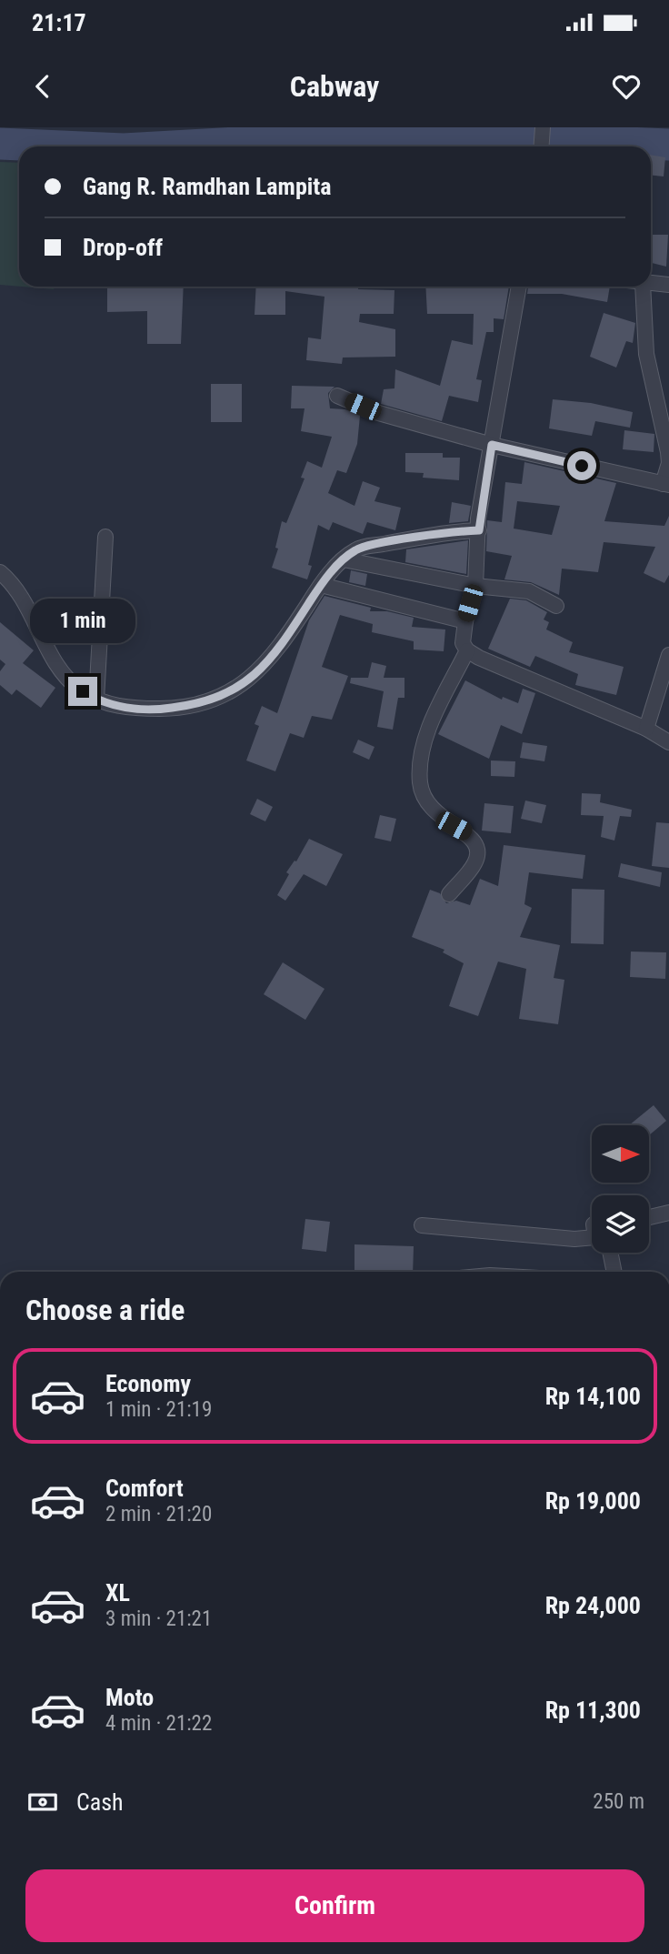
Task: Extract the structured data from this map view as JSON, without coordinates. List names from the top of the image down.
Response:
{
  "north": "right",
  "page": {
    "status": "21:17",
    "header": "Cabway",
    "banner": ["Gang R. Ramdhan Lampita", "Drop-off"],
    "bubble": "1 min",
    "heading": "Choose a ride",
    "list": [
      {
        "name": "Economy",
        "note": "1 min · 21:19",
        "value": "Rp 14,100"
      },
      {
        "name": "Comfort",
        "note": "2 min · 21:20",
        "value": "Rp 19,000"
      },
      {
        "name": "XL",
        "note": "3 min · 21:21",
        "value": "Rp 24,000"
      },
      {
        "name": "Moto",
        "note": "4 min · 21:22",
        "value": "Rp 11,300"
      }
    ],
    "pay": ["Cash", "250 m"],
    "buttons": "Confirm"
  }
}
